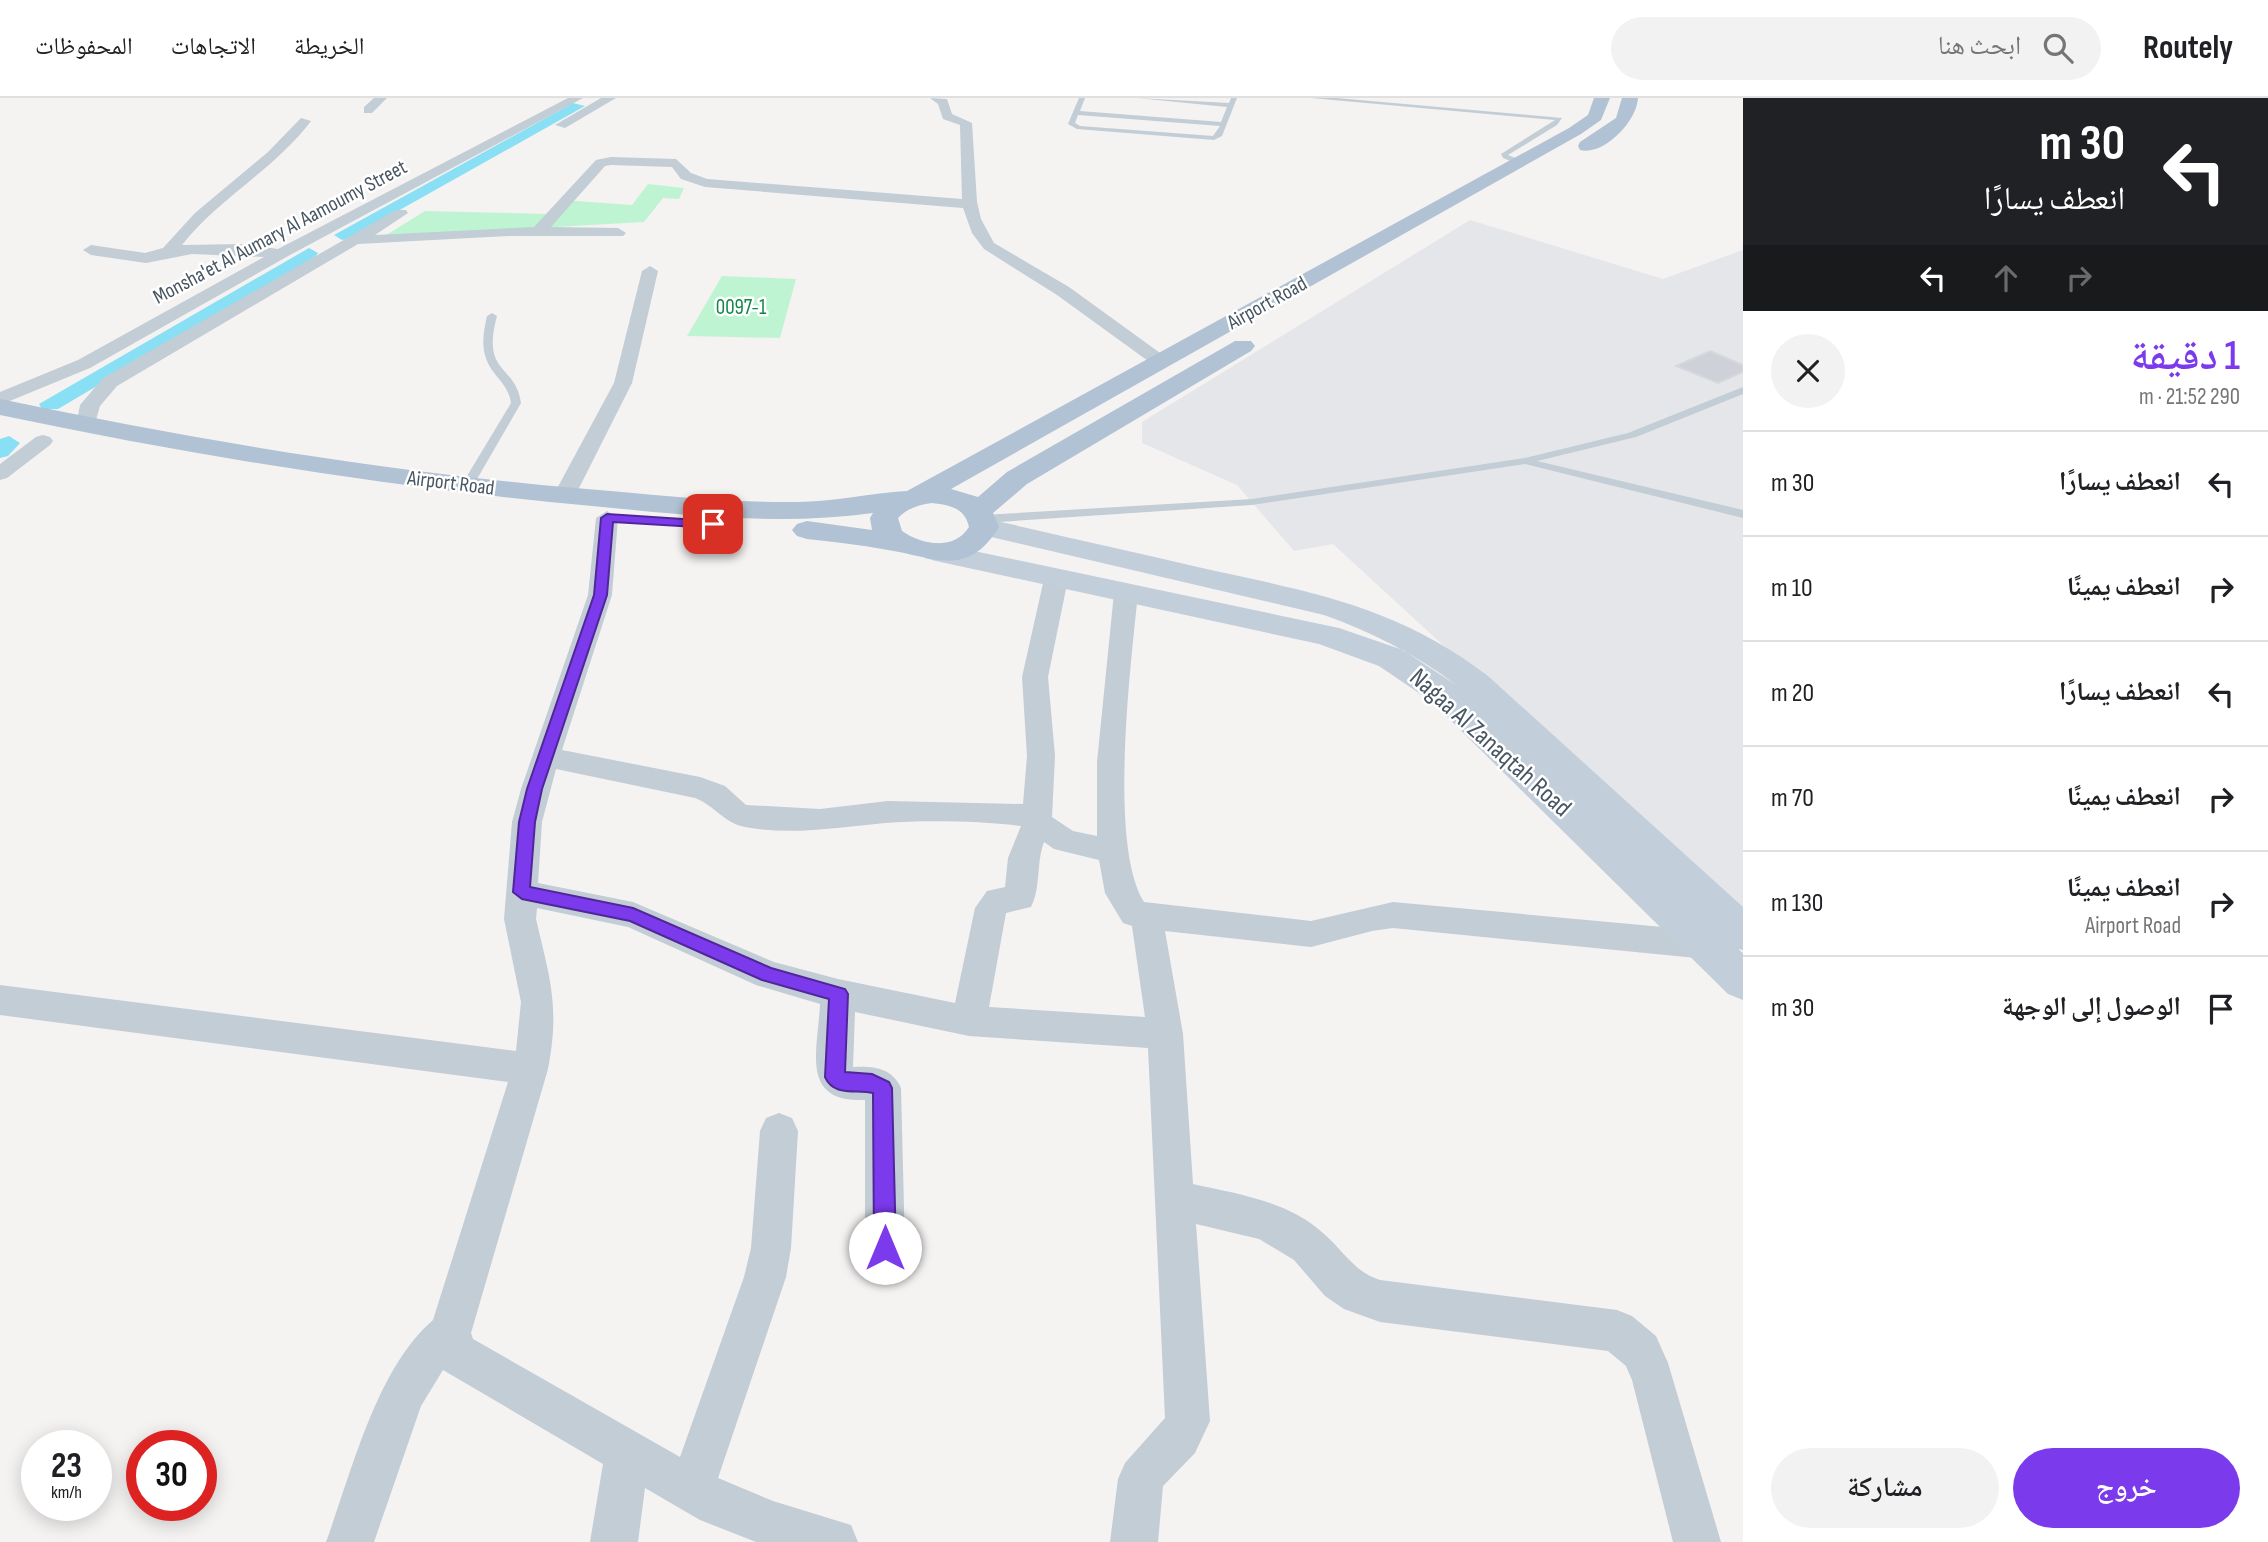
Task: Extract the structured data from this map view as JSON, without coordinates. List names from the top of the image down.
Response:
{
  "streets": {
    "main road": ["Airport Road"],
    "street": ["Monsha'et Al Aumary Al Aamoumy Street", "Nagaa Al Zanaqtah Road"]
  },
  "crossings": [
    ["Monsha'et Al Aumary Al Aamoumy Street", "Airport Road"],
    ["Airport Road", "Nagaa Al Zanaqtah Road"]
  ],
  "parks": ["0097-1"],
  "page": {
    "header": "Routely",
    "search": "ابحث هنا",
    "nav": ["الخريطة", "الاتجاهات", "المحفوظات"],
    "turn": ["30 m", "انعطف يسارًا"],
    "heading": ["1 دقيقة", "290 m · 21:52"],
    "list": [
      {
        "name": "انعطف يسارًا",
        "value": "30 m"
      },
      {
        "name": "انعطف يمينًا",
        "value": "10 m"
      },
      {
        "name": "انعطف يسارًا",
        "value": "20 m"
      },
      {
        "name": "انعطف يمينًا",
        "value": "70 m"
      },
      {
        "name": "انعطف يمينًا",
        "note": "Airport Road",
        "value": "130 m"
      },
      {
        "name": "الوصول إلى الوجهة",
        "value": "30 m"
      }
    ],
    "speed": "23 km/h",
    "limit": "30",
    "buttons": ["خروج", "مشاركة"]
  }
}
